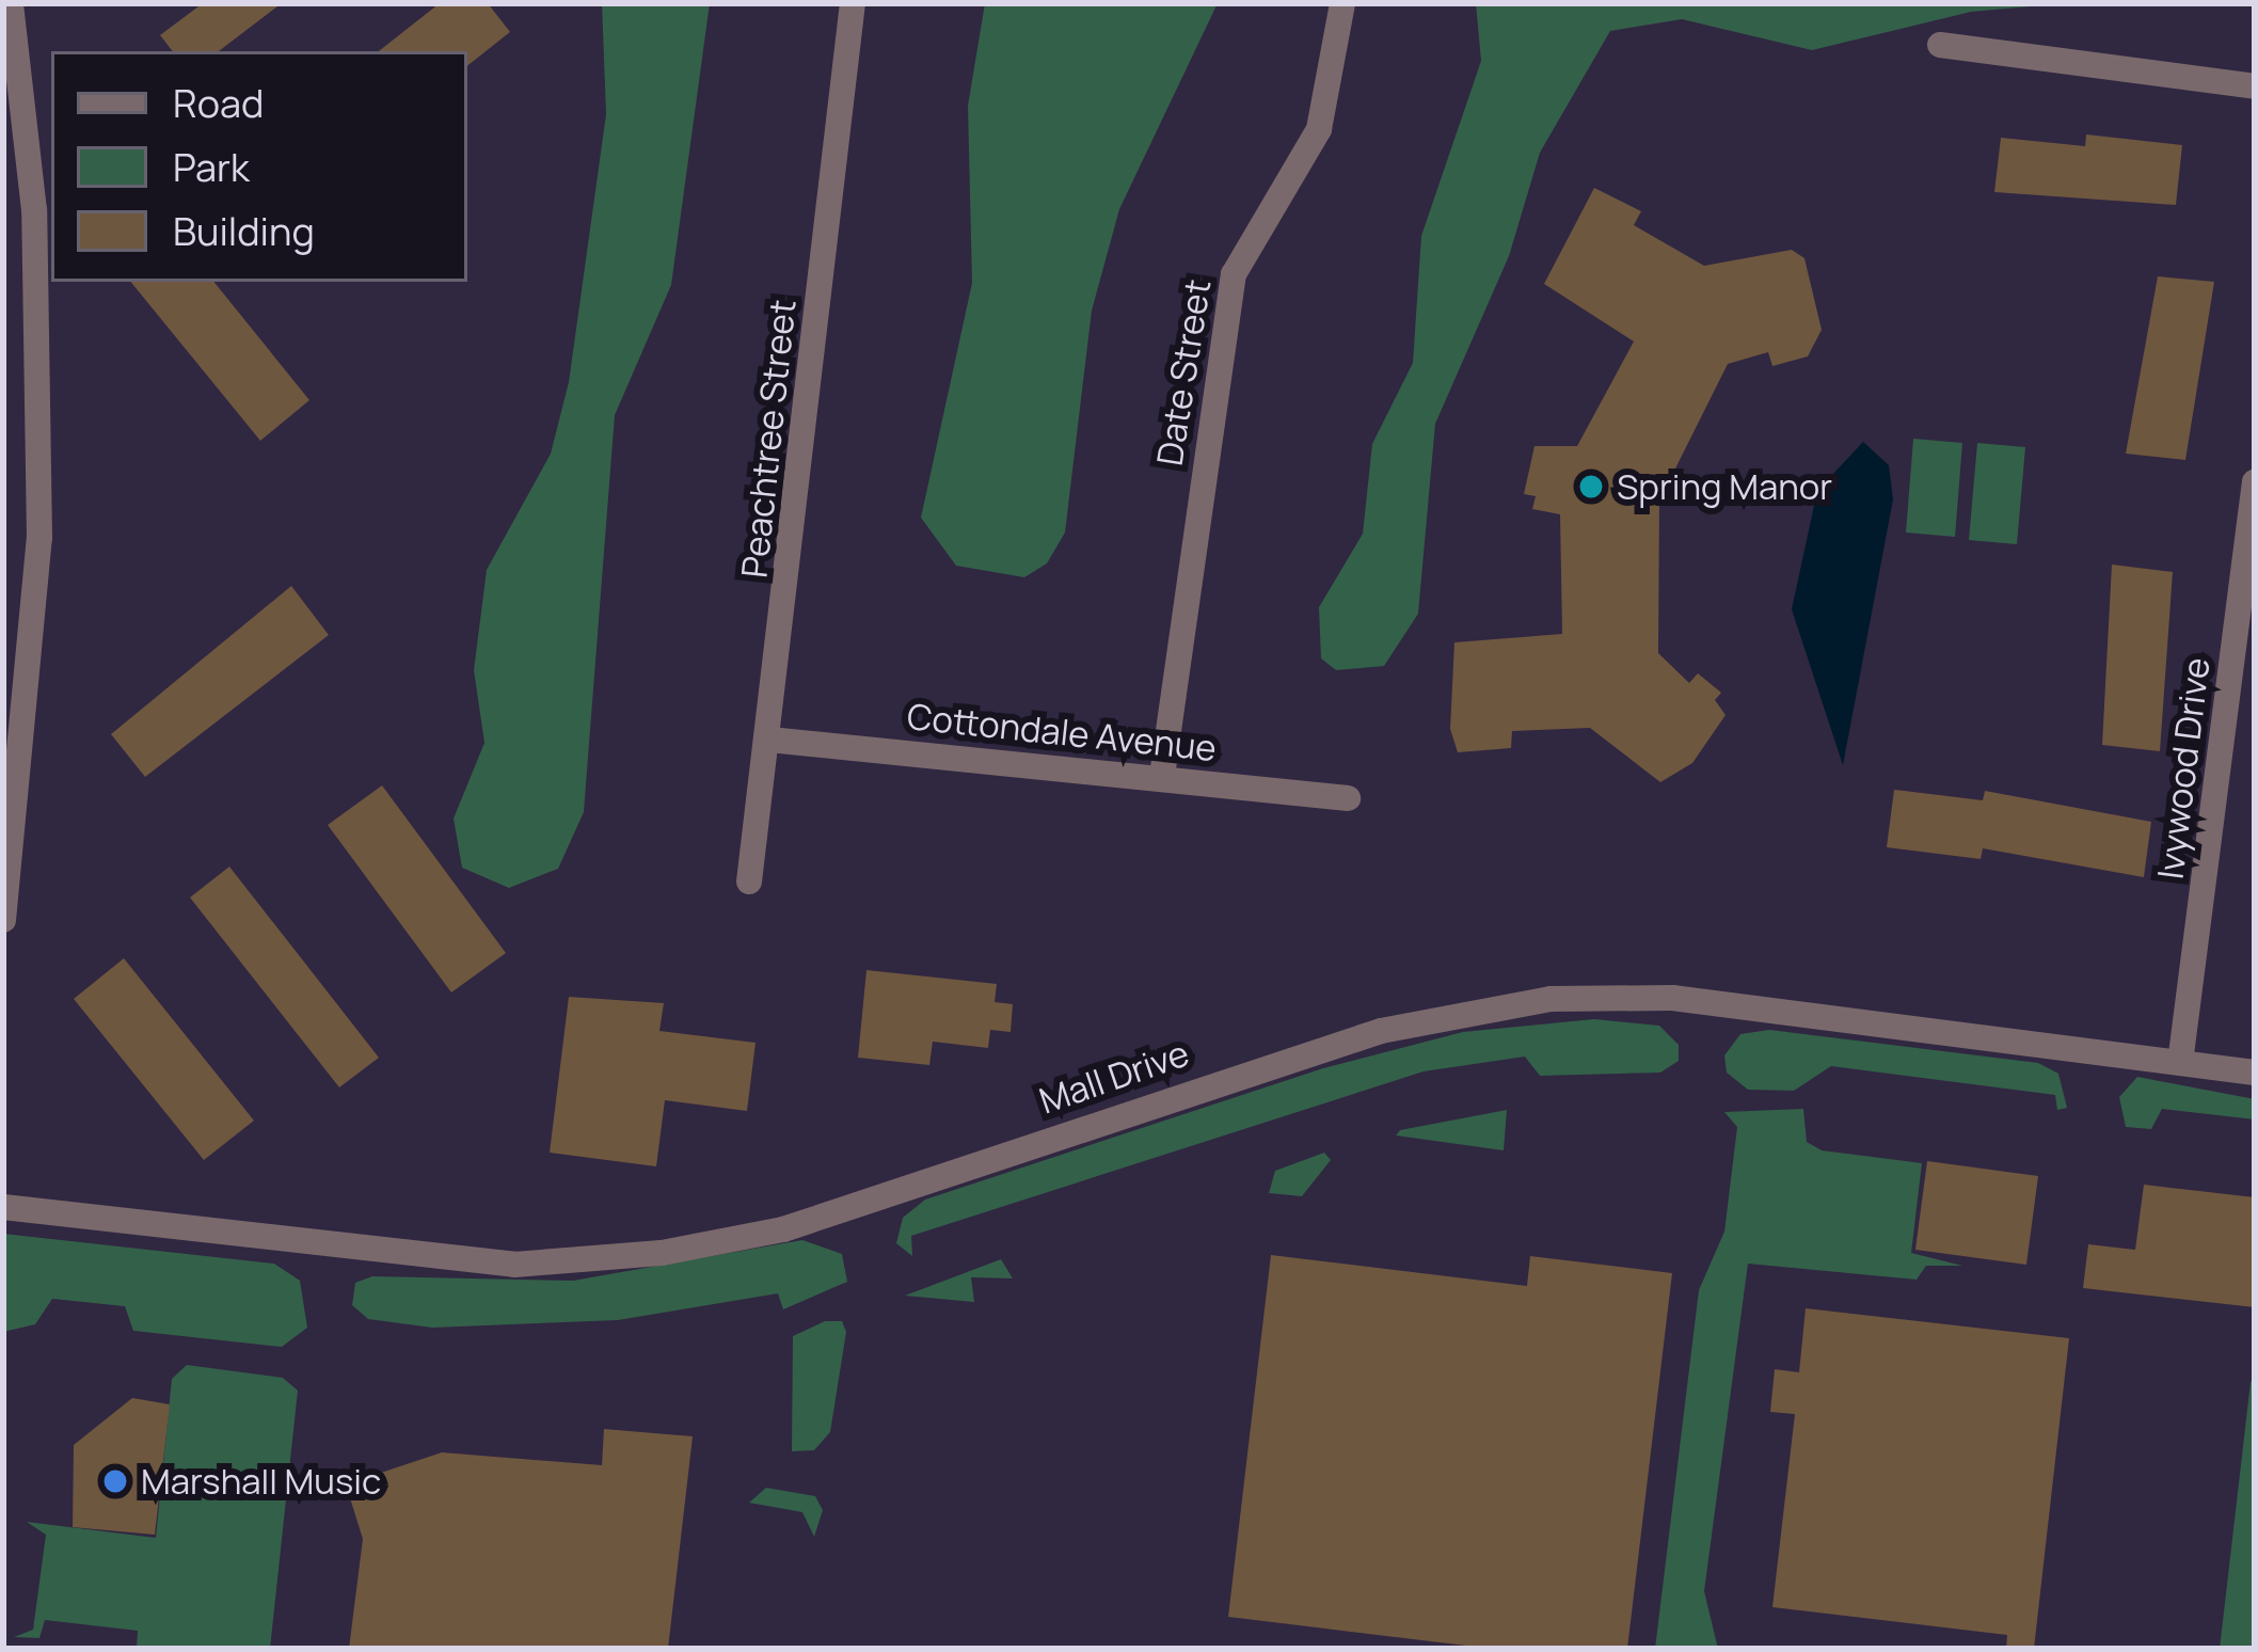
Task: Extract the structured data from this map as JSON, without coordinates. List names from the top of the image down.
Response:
{
  "streets": {
    "street": [
      "Date Street",
      "Peachtree Street",
      "Cottondale Avenue",
      "Ivywood Drive",
      "Mall Drive"
    ]
  },
  "crossings": [
    ["Date Street", "Cottondale Avenue"],
    ["Peachtree Street", "Cottondale Avenue"],
    ["Ivywood Drive", "Mall Drive"]
  ],
  "places": ["Spring Manor", "Marshall Music"],
  "legend": ["Road", "Park", "Building"]
}
